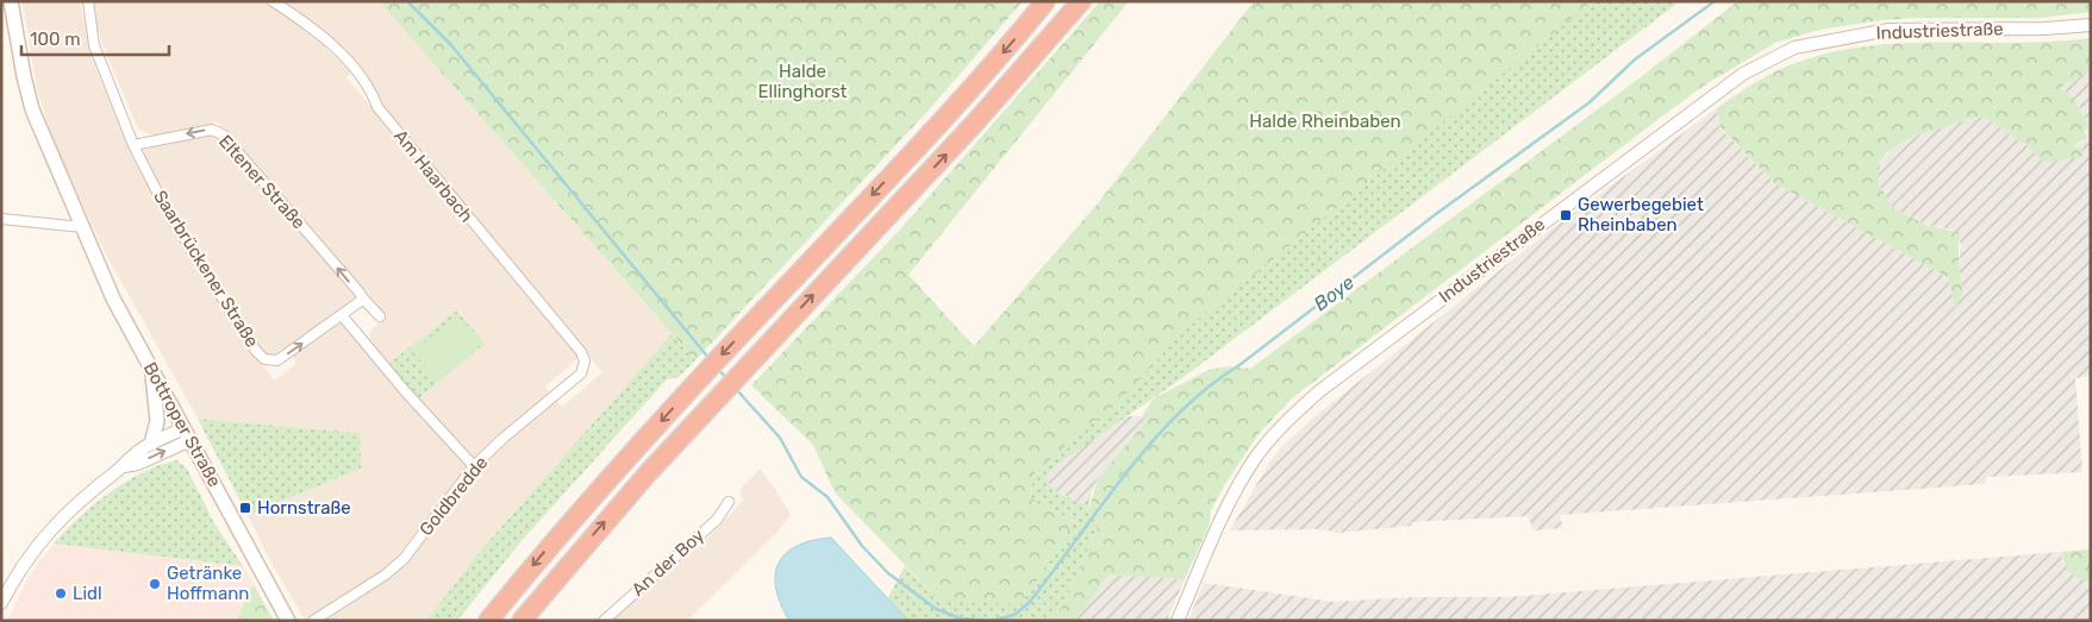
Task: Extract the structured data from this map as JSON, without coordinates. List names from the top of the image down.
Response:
{
  "streets": {
    "main road": ["Bottroper Straße"],
    "street": [
      "Industriestraße",
      "Am Haarbach",
      "Eltener Straße",
      "Saarbrückener Straße",
      "Goldbredde",
      "An der Boy"
    ]
  },
  "crossings": [
    ["Am Haarbach", "Goldbredde"],
    ["Eltener Straße", "Saarbrückener Straße"]
  ],
  "one_way": ["Eltener Straße"],
  "water": ["Boye"],
  "parks": ["Halde Ellinghorst", "Halde Rheinbaben"],
  "places": {
    "transit": ["Gewerbegebiet Rheinbaben", "Hornstraße"],
    "other": ["Getränke Hoffmann", "Lidl"]
  },
  "scale_bar": "100 m"
}
